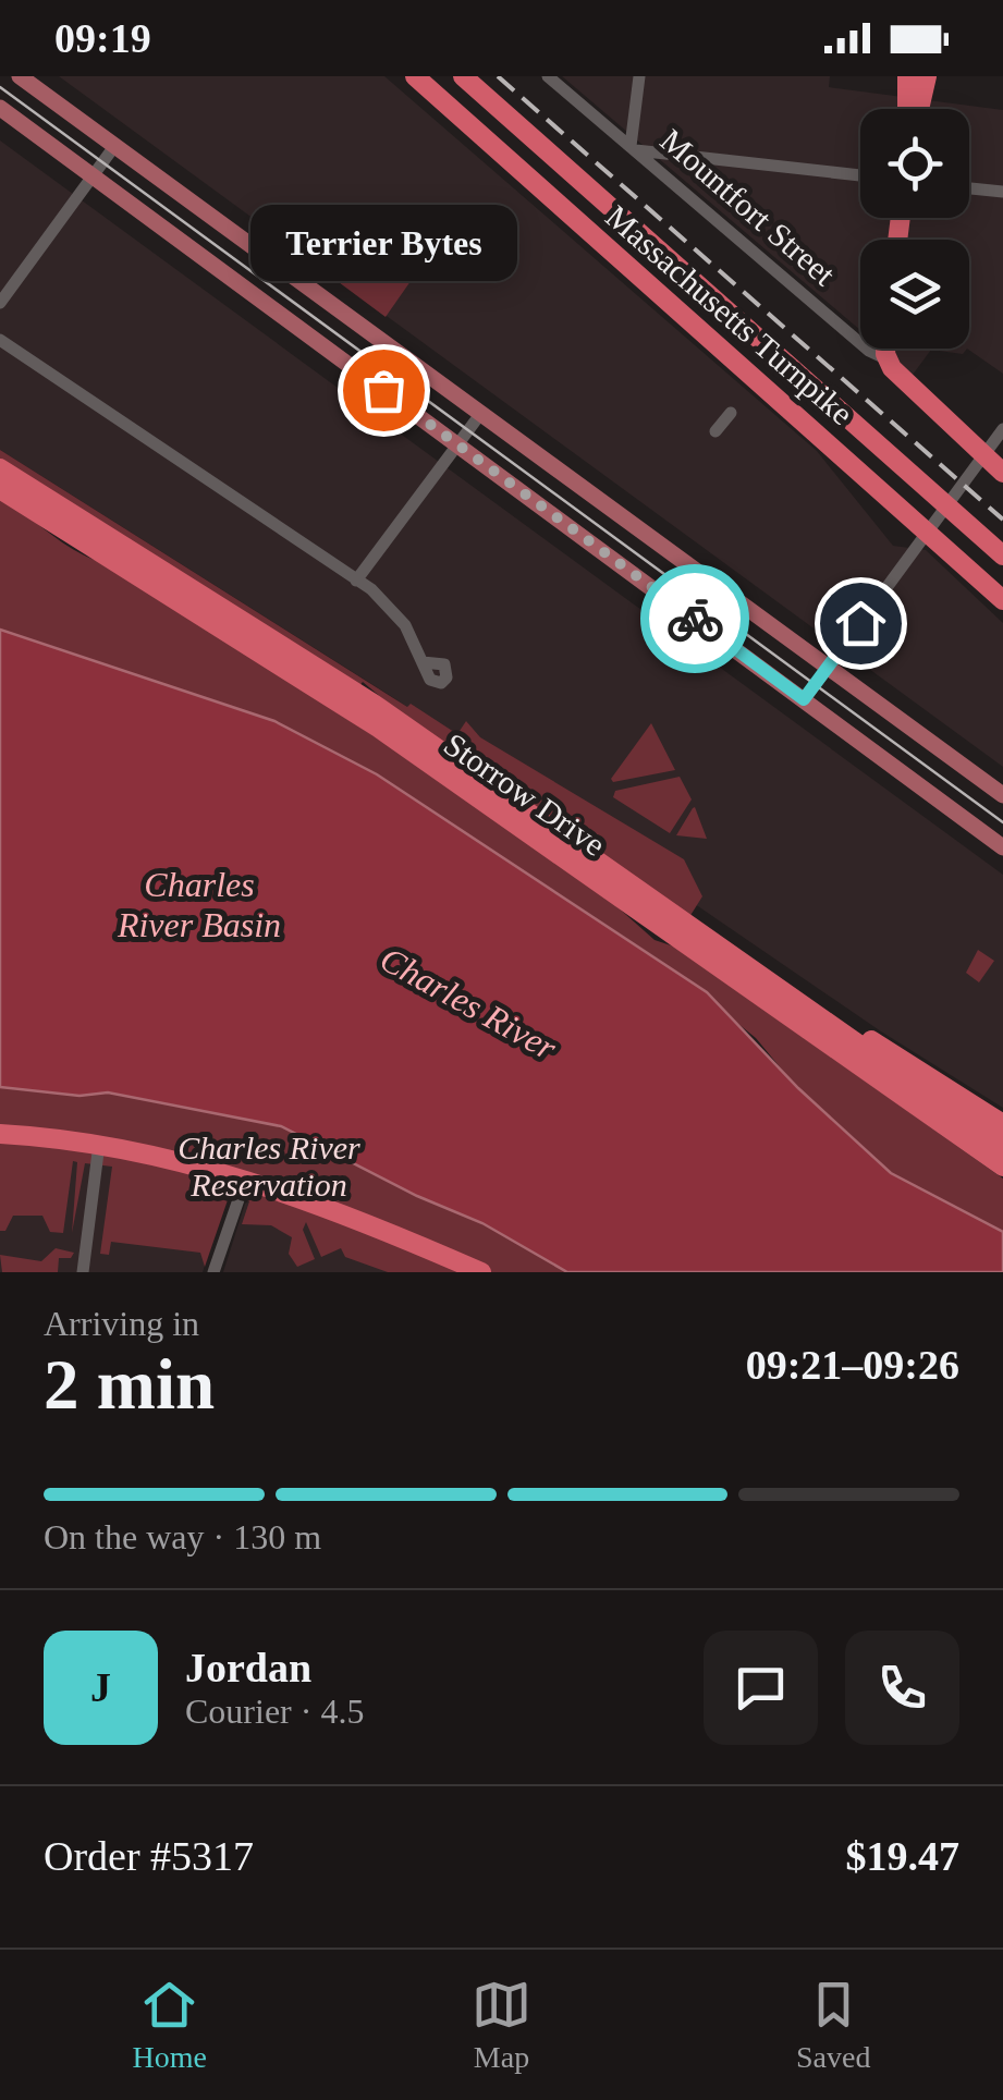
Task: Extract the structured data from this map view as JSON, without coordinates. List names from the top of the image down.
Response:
{
  "streets": {
    "highway": ["Mountfort Street", "Massachusetts Turnpike", "Storrow Drive"]
  },
  "water": ["Charles River Basin", "Charles River"],
  "parks": ["Charles River Reservation"],
  "places": ["Terrier Bytes"],
  "page": {
    "status": "09:19",
    "bubble": "Terrier Bytes",
    "heading": ["2 min", "Arriving in", "09:21–09:26"],
    "panel": [
      "Jordan",
      "Courier · 4.5",
      "Order #5317",
      "$19.47"
    ],
    "bar": "On the way · 130 m",
    "round": "J",
    "tabs": ["Home", "Map", "Saved"]
  }
}
